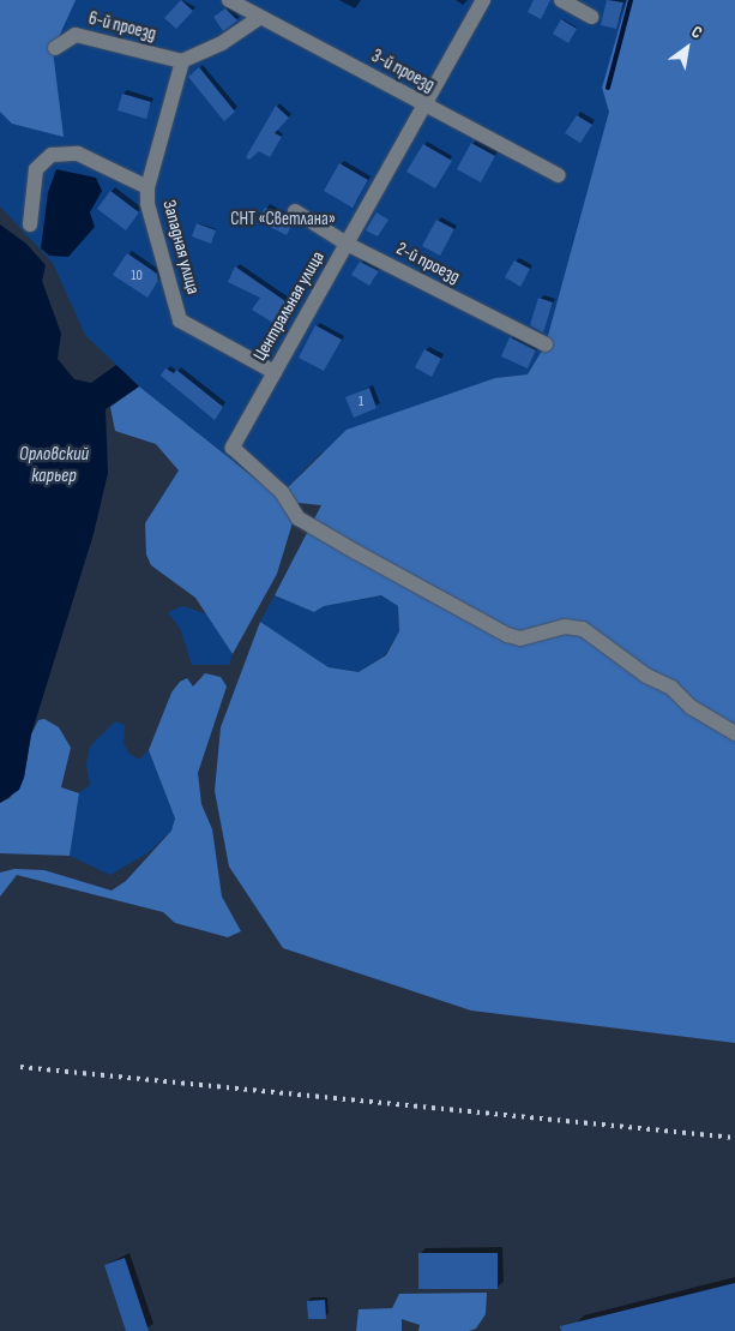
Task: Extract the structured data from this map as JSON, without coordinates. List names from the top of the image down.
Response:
{
  "streets": {
    "street": [
      "6-й проезд",
      "3-й проезд",
      "Западная улица",
      "2-й проезд",
      "Центральная улица"
    ]
  },
  "crossings": [
    ["6-й проезд", "Западная улица"],
    ["3-й проезд", "Центральная улица"],
    ["Западная улица", "Центральная улица"],
    ["2-й проезд", "Центральная улица"]
  ],
  "water": ["Орловский карьер"],
  "parks": ["СНТ «Светлана»"],
  "house_numbers": ["10", "1"],
  "north": "top right"
}
